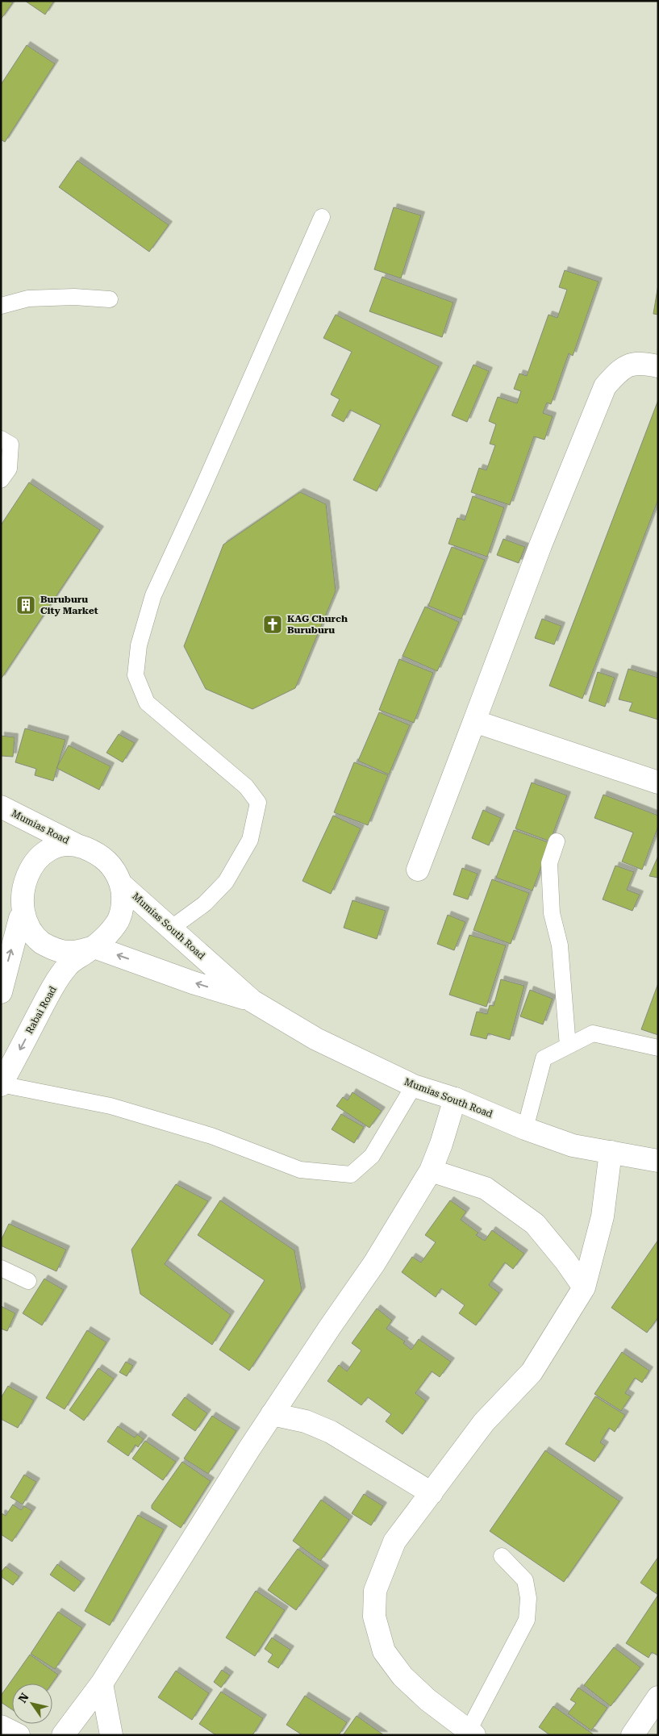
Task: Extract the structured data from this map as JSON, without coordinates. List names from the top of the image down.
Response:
{
  "streets": {
    "street": ["Mumias Road", "Mumias South Road", "Rabai Road"]
  },
  "crossings": [
    ["Mumias Road", "Mumias South Road"],
    ["Mumias Road", "Rabai Road"],
    ["Mumias South Road", "Rabai Road"]
  ],
  "places": {
    "building": ["Buruburu City Market"],
    "church": ["KAG Church Buruburu"]
  },
  "north": "top left"
}
